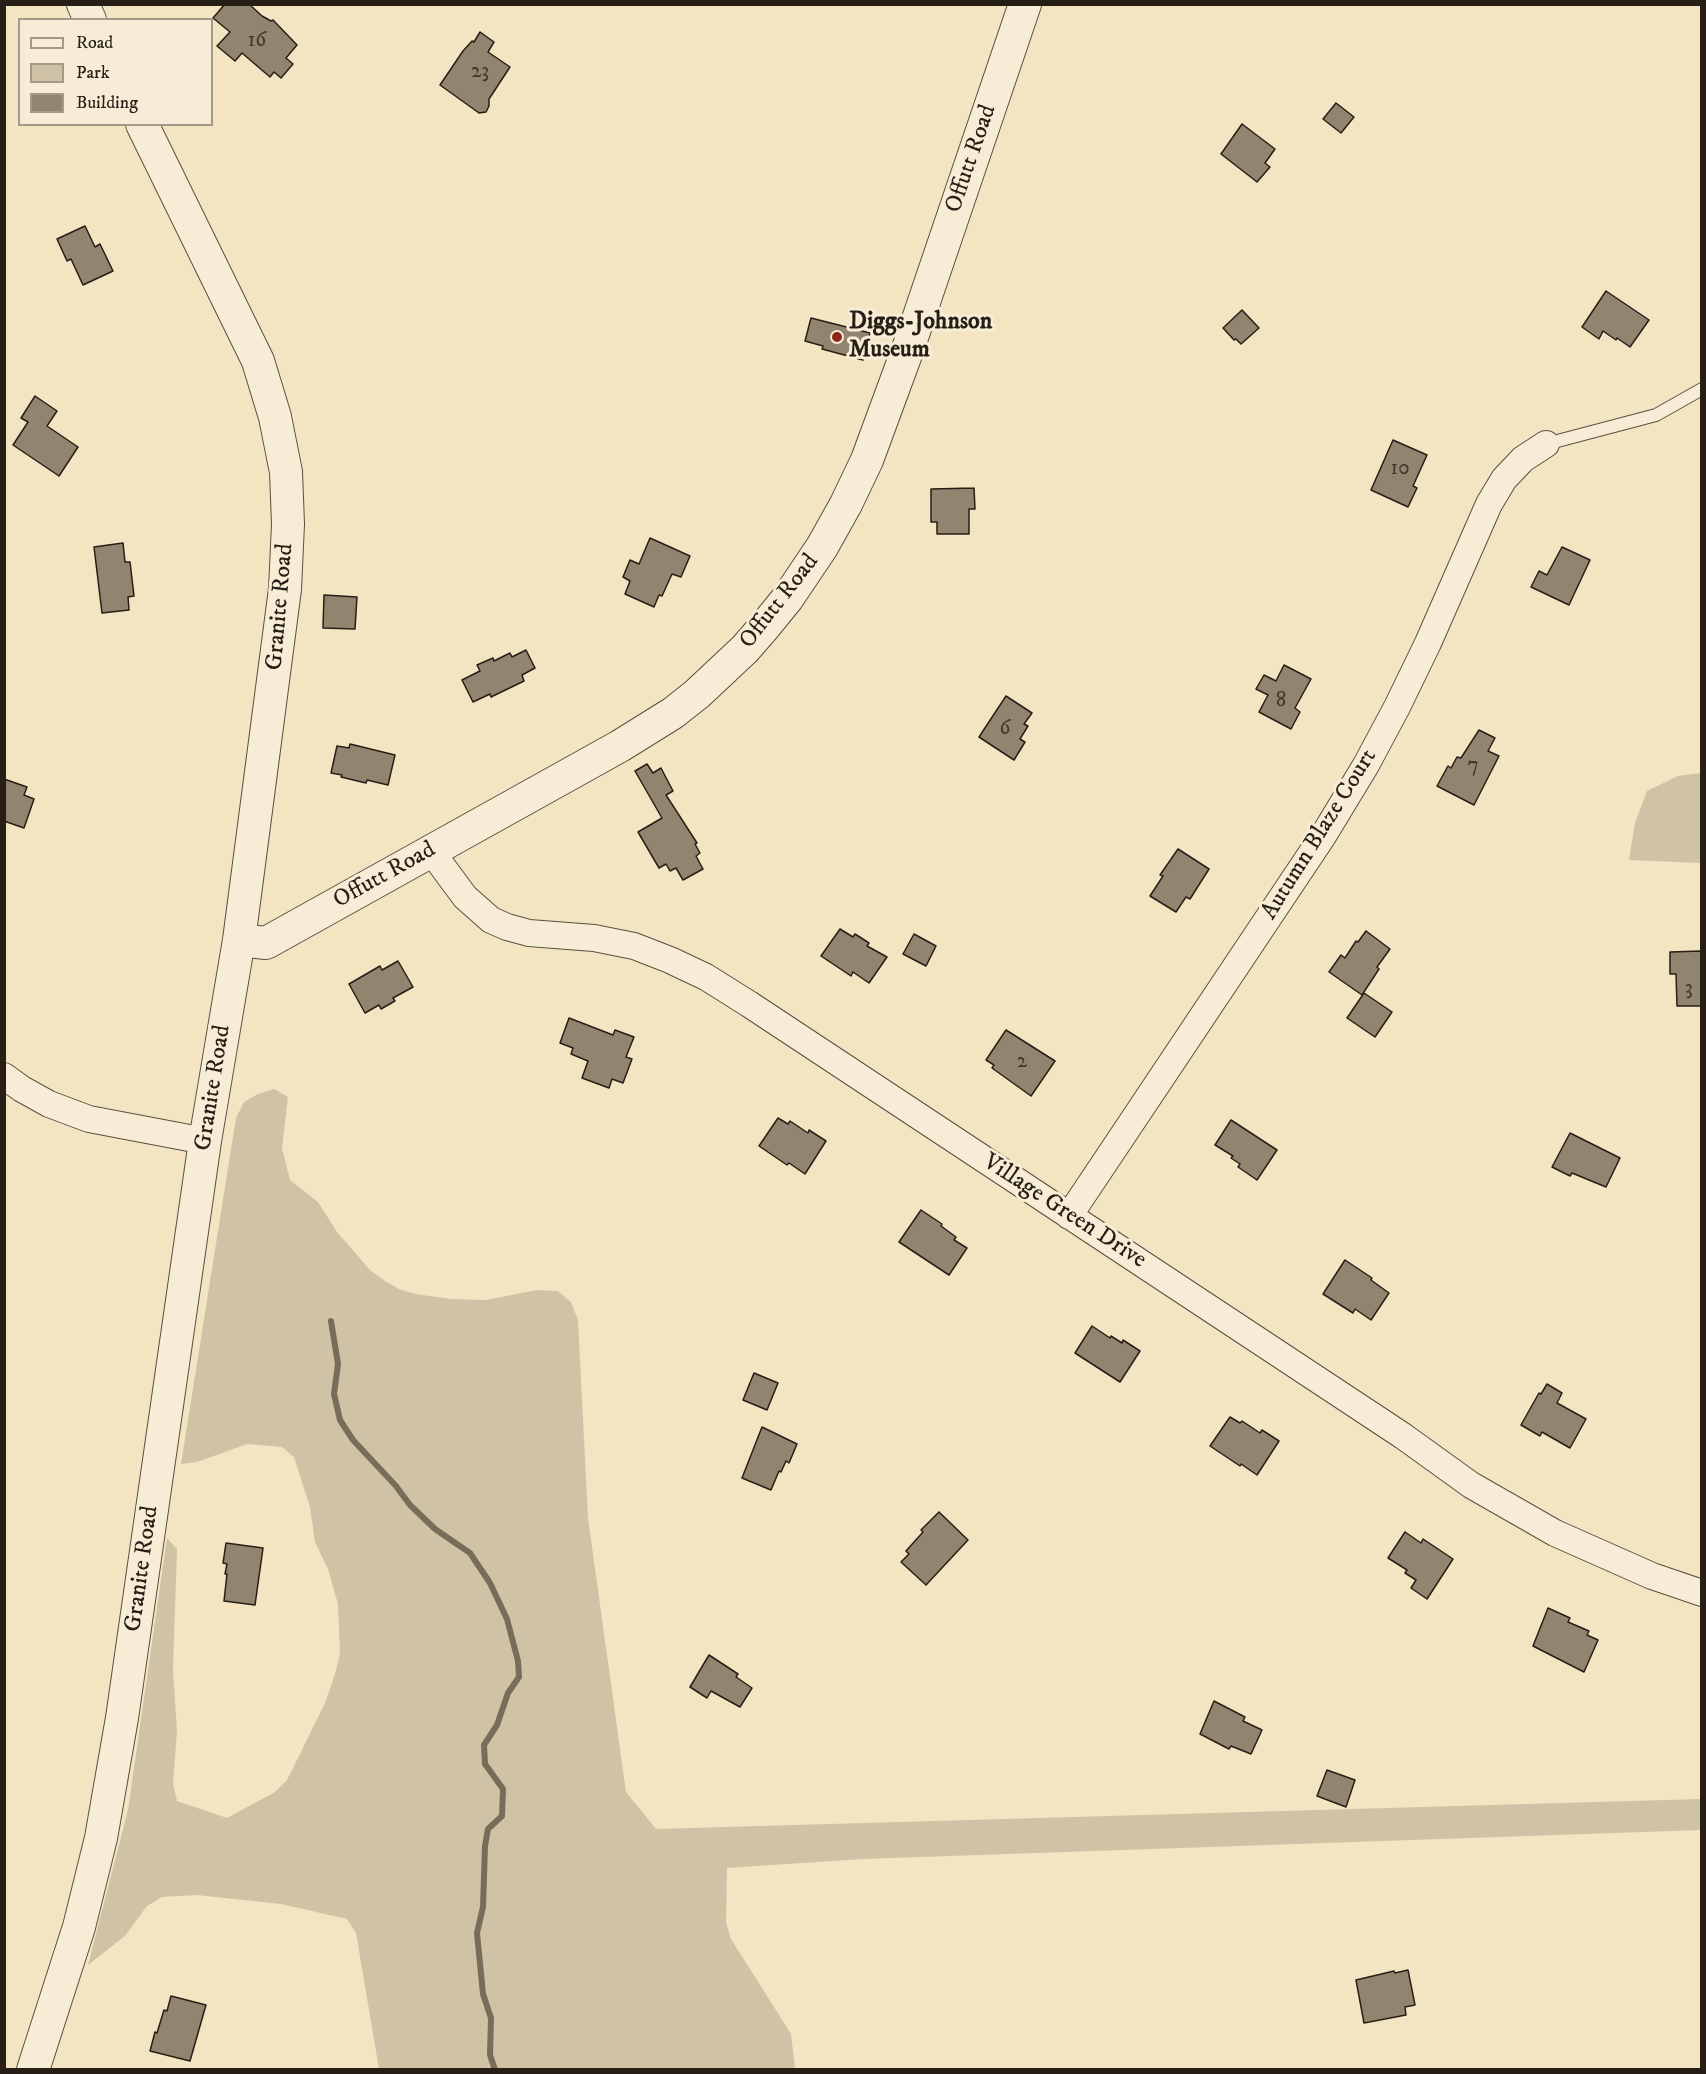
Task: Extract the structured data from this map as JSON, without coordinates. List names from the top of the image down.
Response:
{
  "streets": {
    "street": [
      "Offutt Road",
      "Granite Road",
      "Autumn Blaze Court",
      "Village Green Drive"
    ]
  },
  "crossings": [
    ["Offutt Road", "Granite Road"],
    ["Offutt Road", "Village Green Drive"],
    ["Autumn Blaze Court", "Village Green Drive"]
  ],
  "places": ["Diggs-Johnson Museum"],
  "house_numbers": [
    "16",
    "23",
    "10",
    "8",
    "6",
    "7",
    "3",
    "2"
  ],
  "legend": ["Road", "Park", "Building"]
}
